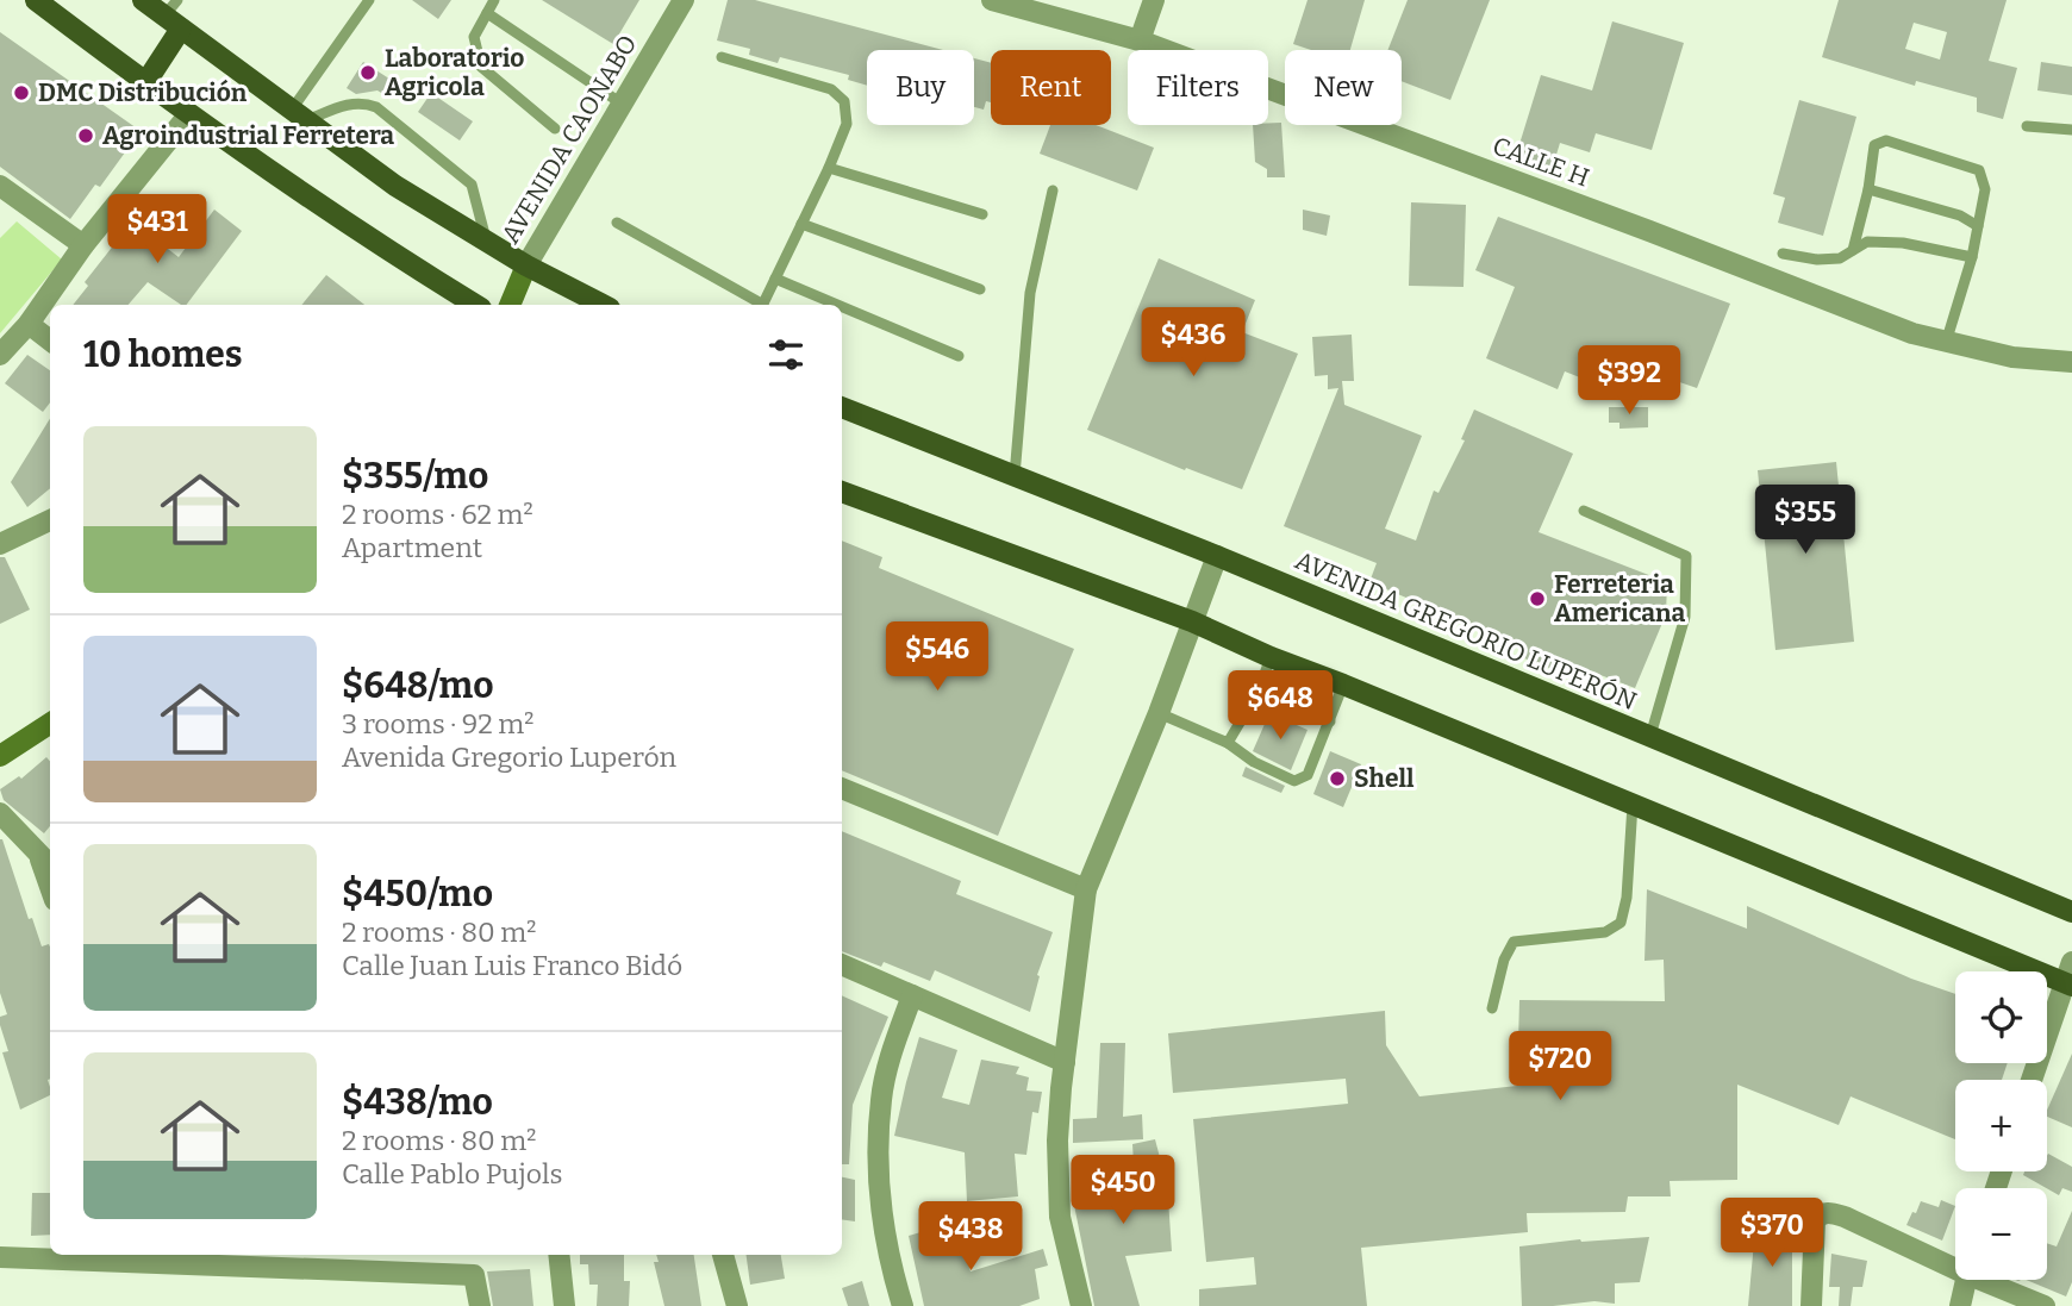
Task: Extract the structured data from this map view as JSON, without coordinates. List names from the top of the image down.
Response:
{
  "streets": {
    "main road": ["AVENIDA GREGORIO LUPERÓN"],
    "street": ["AVENIDA CAONABO", "CALLE H"]
  },
  "places": [
    "Laboratorio Agricola",
    "DMC Distribución",
    "Agroindustrial Ferretera",
    "Ferreteria Americana",
    "Shell"
  ],
  "page": {
    "chip": [
      "Buy",
      "Rent",
      "Filters",
      "New"
    ],
    "price": [
      "$431",
      "$436",
      "$392",
      "$355",
      "$546",
      "$648",
      "$720",
      "$450",
      "$370",
      "$438"
    ],
    "heading": "10 homes",
    "list": [
      {
        "name": "$355/mo",
        "note": "2 rooms · 62 m² · Apartment"
      },
      {
        "name": "$648/mo",
        "note": "3 rooms · 92 m² · Avenida Gregorio Luperón"
      },
      {
        "name": "$450/mo",
        "note": "2 rooms · 80 m² · Calle Juan Luis Franco Bidó"
      },
      {
        "name": "$438/mo",
        "note": "2 rooms · 80 m² · Calle Pablo Pujols"
      }
    ],
    "map_buttons": ["+", "−"]
  }
}
